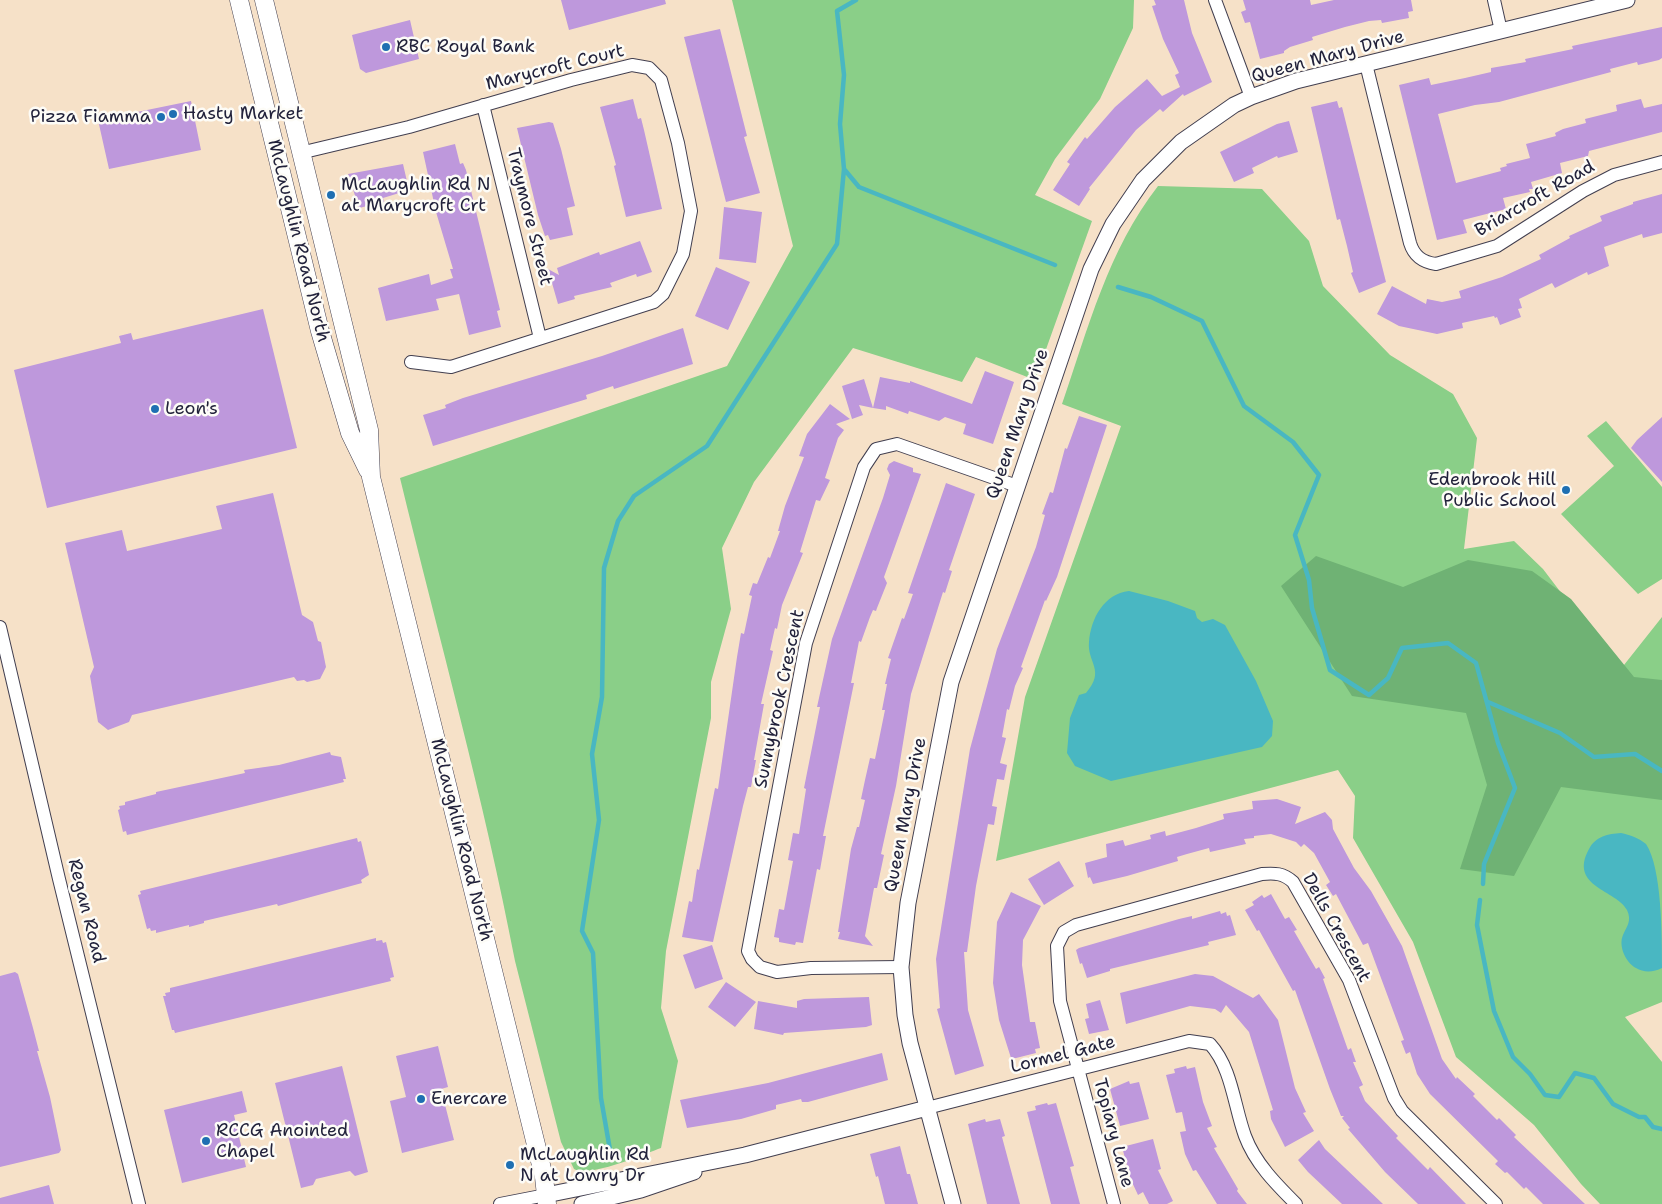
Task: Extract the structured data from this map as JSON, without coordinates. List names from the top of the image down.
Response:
{
  "streets": {
    "main road": ["McLaughlin Road North"],
    "street": [
      "Queen Mary Drive",
      "Marycroft Court",
      "Briarcroft Road",
      "Traymore Street",
      "Sunnybrook Crescent",
      "Regan Road",
      "Dells Crescent",
      "Lormel Gate",
      "Topiary Lane"
    ]
  },
  "crossings": [
    ["Queen Mary Drive", "Briarcroft Road"],
    ["Queen Mary Drive", "Sunnybrook Crescent"],
    ["Queen Mary Drive", "Lormel Gate"],
    ["Marycroft Court", "Traymore Street"],
    ["Marycroft Court", "McLaughlin Road North"],
    ["McLaughlin Road North", "Lormel Gate"],
    ["Dells Crescent", "Lormel Gate"],
    ["Dells Crescent", "Topiary Lane"],
    ["Lormel Gate", "Topiary Lane"]
  ],
  "places": [
    "RBC Royal Bank",
    "Hasty Market",
    "Pizza Fiamma",
    "McLaughlin Rd N at Marycroft Crt",
    "Leon's",
    "Edenbrook Hill Public School",
    "Enercare",
    "RCCG Anointed Chapel",
    "McLaughlin Rd N at Lowry Dr"
  ]
}
